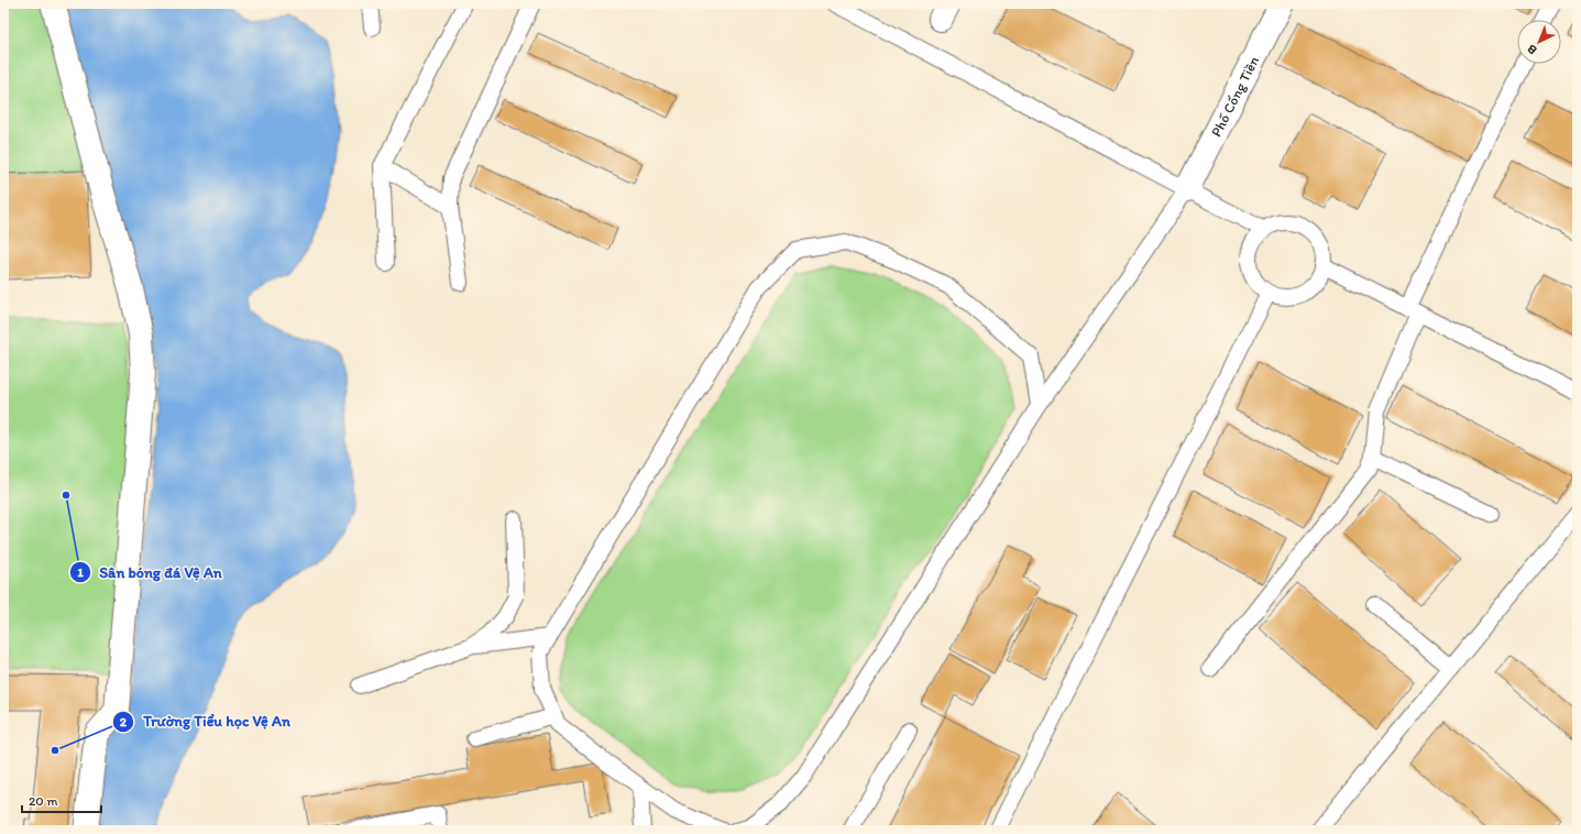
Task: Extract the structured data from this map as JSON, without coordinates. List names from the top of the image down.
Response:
{
  "streets": {
    "street": ["Phố Cổng Tiền"]
  },
  "places": ["Sân bóng đá Vệ An", "Trường Tiểu học Vệ An"],
  "scale_bar": "20 m",
  "north": "bottom left"
}
